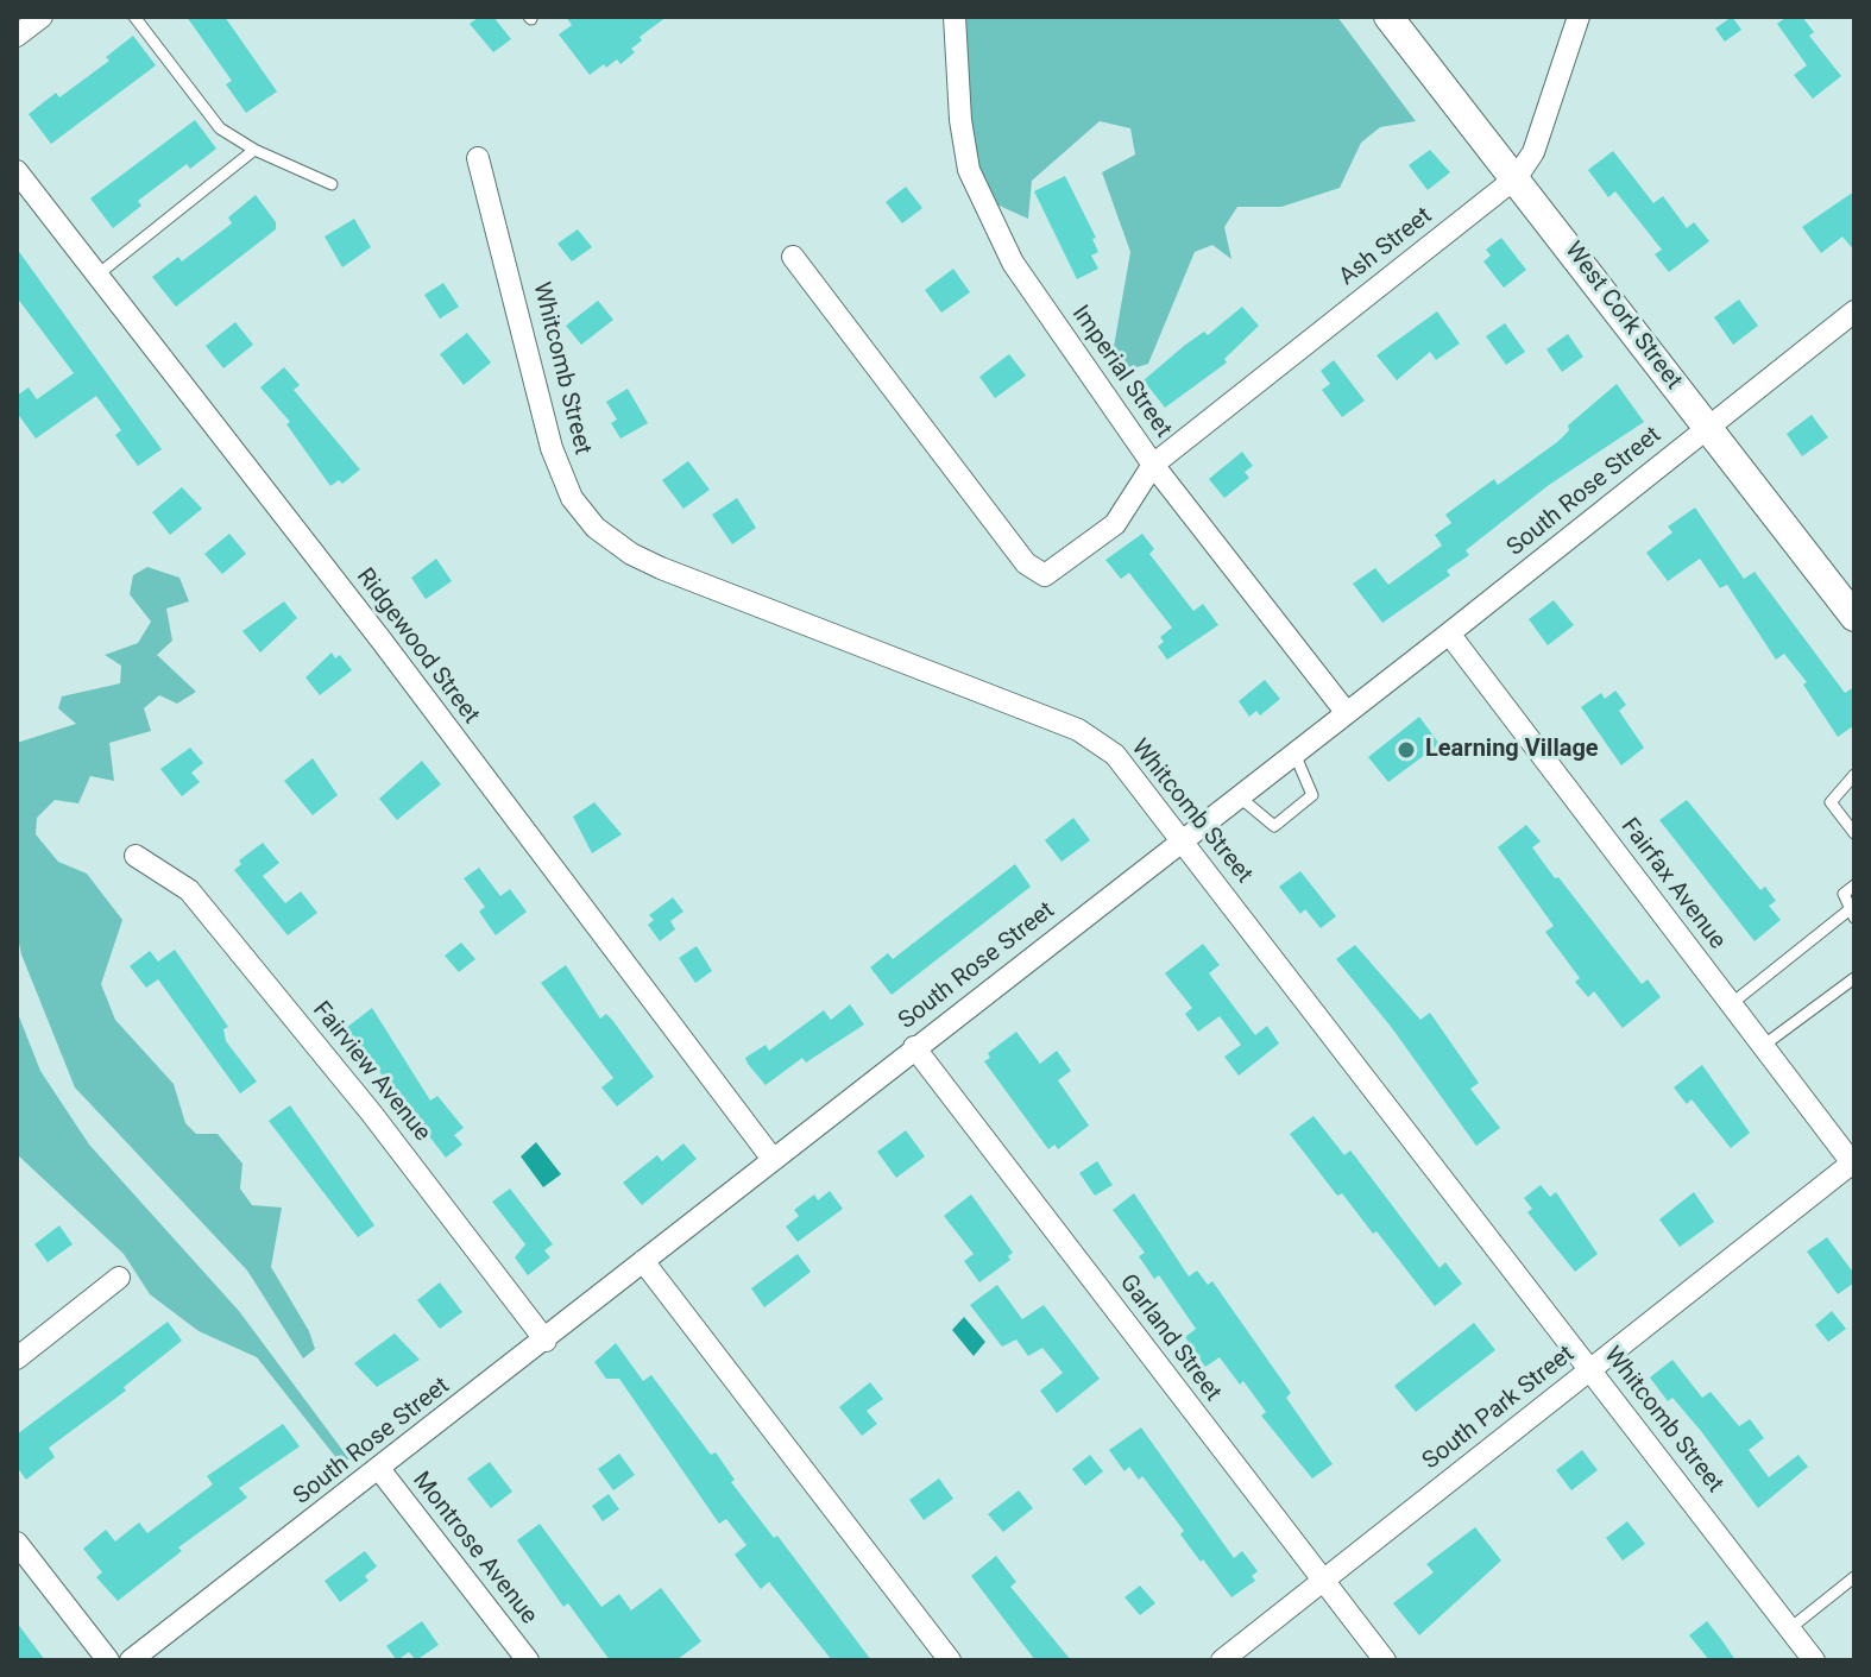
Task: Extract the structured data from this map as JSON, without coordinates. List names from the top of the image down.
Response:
{
  "streets": {
    "street": [
      "Ash Street",
      "West Cork Street",
      "Whitcomb Street",
      "Imperial Street",
      "South Rose Street",
      "Ridgewood Street",
      "Fairfax Avenue",
      "Fairview Avenue",
      "Garland Street",
      "South Park Street",
      "Montrose Avenue"
    ]
  },
  "crossings": [
    ["Ash Street", "West Cork Street"],
    ["Ash Street", "Imperial Street"],
    ["West Cork Street", "South Rose Street"],
    ["Whitcomb Street", "South Rose Street"],
    ["Whitcomb Street", "South Park Street"],
    ["Imperial Street", "South Rose Street"],
    ["South Rose Street", "Ridgewood Street"],
    ["South Rose Street", "Fairfax Avenue"],
    ["South Rose Street", "Fairview Avenue"],
    ["South Rose Street", "Garland Street"],
    ["South Rose Street", "Montrose Avenue"],
    ["Fairfax Avenue", "South Park Street"],
    ["Garland Street", "South Park Street"]
  ],
  "places": ["Learning Village"]
}
